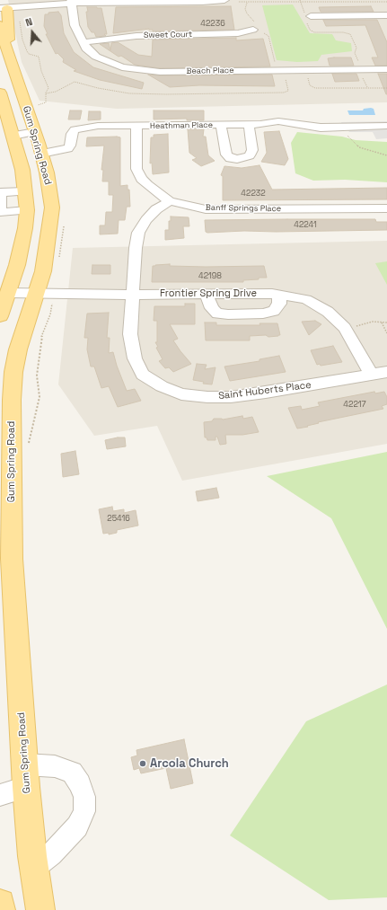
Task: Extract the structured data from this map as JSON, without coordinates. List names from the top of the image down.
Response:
{
  "streets": {
    "main road": ["Gum Spring Road"],
    "street": [
      "Sweet Court",
      "Beach Place",
      "Heathman Place",
      "Banff Springs Place",
      "Frontier Spring Drive",
      "Saint Huberts Place"
    ]
  },
  "crossings": [
    ["Sweet Court", "Beach Place"],
    ["Heathman Place", "Gum Spring Road"],
    ["Heathman Place", "Banff Springs Place"],
    ["Gum Spring Road", "Frontier Spring Drive"],
    ["Banff Springs Place", "Saint Huberts Place"],
    ["Frontier Spring Drive", "Saint Huberts Place"]
  ],
  "places": ["Arcola Church"],
  "house_numbers": [
    "42236",
    "42232",
    "42241",
    "42198",
    "42217",
    "25416"
  ],
  "north": "top"
}
